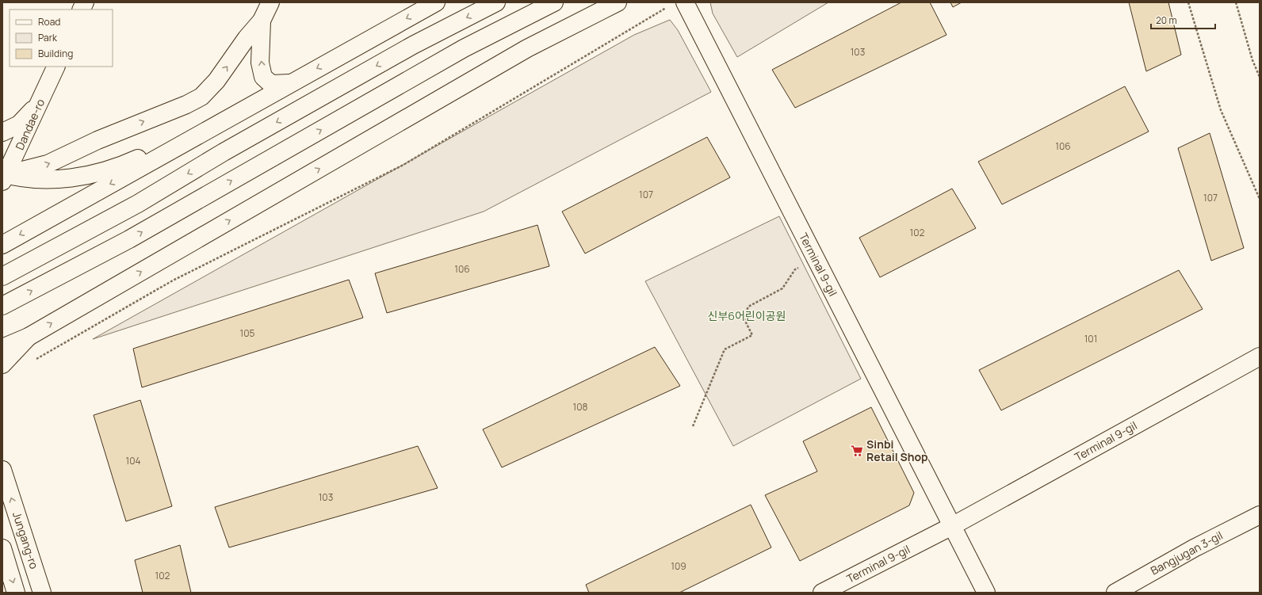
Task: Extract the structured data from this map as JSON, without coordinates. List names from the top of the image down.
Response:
{
  "streets": {
    "main road": [
      "Dandae-ro",
      "Terminal 9-gil",
      "Jungang-ro",
      "Bangjugan 3-gil"
    ]
  },
  "parks": ["신부6어린이공원"],
  "places": {
    "supermarket": ["Sinbi Retail Shop"]
  },
  "house_numbers": [
    "103",
    "106",
    "107",
    "107",
    "102",
    "106",
    "105",
    "101",
    "108",
    "104",
    "103",
    "109",
    "102"
  ],
  "legend": ["Road", "Park", "Building"],
  "scale_bar": "20 m"
}
